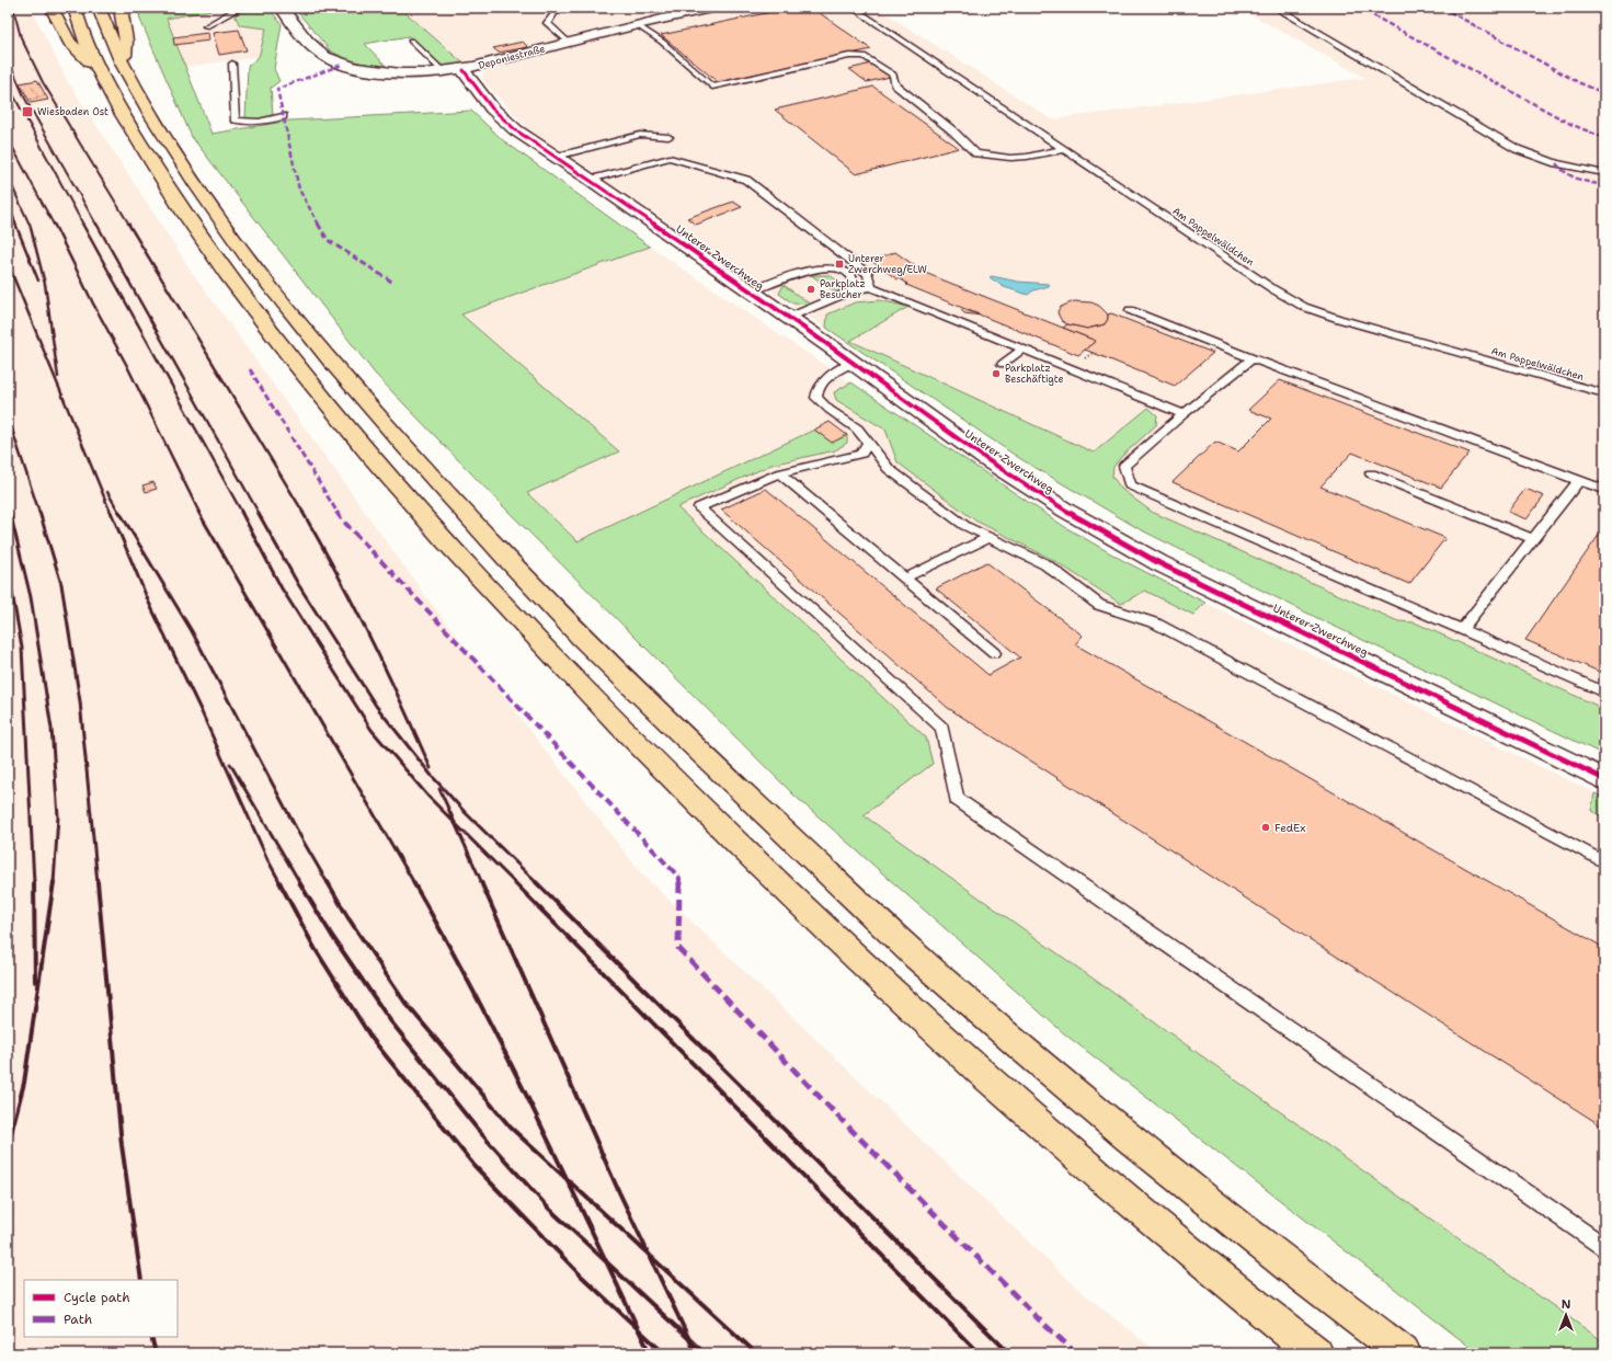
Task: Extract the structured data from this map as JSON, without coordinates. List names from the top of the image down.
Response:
{
  "streets": {
    "street": ["Deponiestraße", "Unterer Zwerchweg"],
    "lane": ["Am Pappelwäldchen"]
  },
  "crossings": [
    ["Deponiestraße", "Unterer Zwerchweg"]
  ],
  "places": {
    "transit": ["Wiesbaden Ost", "Unterer Zwerchweg/ELW"],
    "other": ["Parkplatz Besucher", "Parkplatz Beschäftigte", "FedEx"]
  },
  "legend": ["Cycle path", "Path"],
  "north": "top"
}
